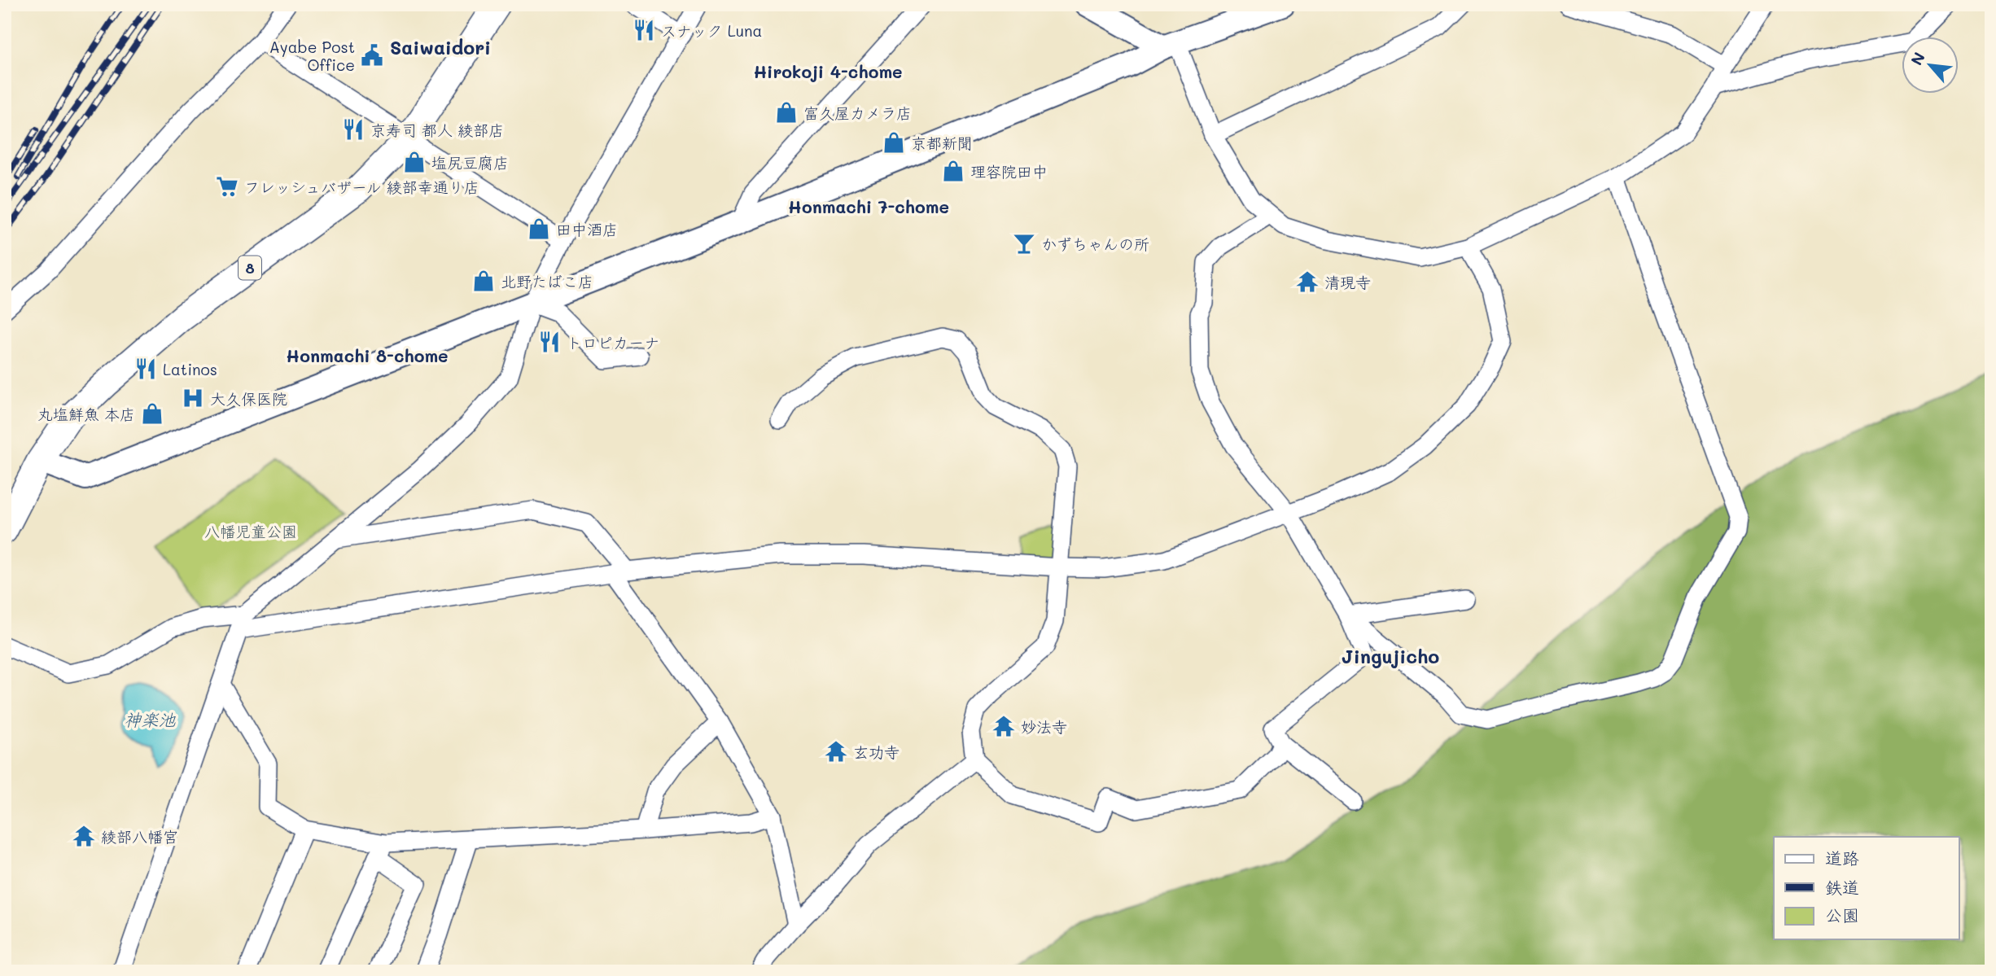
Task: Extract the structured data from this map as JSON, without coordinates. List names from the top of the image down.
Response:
{
  "streets": {
    "main road": ["8"]
  },
  "districts": [
    "Saiwaidori",
    "Hirokoji 4-chome",
    "Honmachi 7-chome",
    "Honmachi 8-chome",
    "Jingujicho"
  ],
  "water": ["神楽池"],
  "parks": ["八幡児童公園"],
  "places": {
    "restaurant": [
      "スナック Luna",
      "京寿司 都人 綾部店",
      "トロピカーナ",
      "Latinos"
    ],
    "public building": ["Ayabe Post Office"],
    "shop": [
      "富久屋カメラ店",
      "京都新聞",
      "塩尻豆腐店",
      "理容院田中",
      "田中酒店",
      "北野たばこ店",
      "丸塩鮮魚 本店"
    ],
    "supermarket": ["フレッシュバザール 綾部幸通り店"],
    "bar": ["かずちゃんの所"],
    "temple": [
      "清現寺",
      "妙法寺",
      "玄功寺",
      "綾部八幡宮"
    ],
    "hospital": ["大久保医院"]
  },
  "legend": ["道路", "鉄道", "公園"],
  "north": "top left"
}
